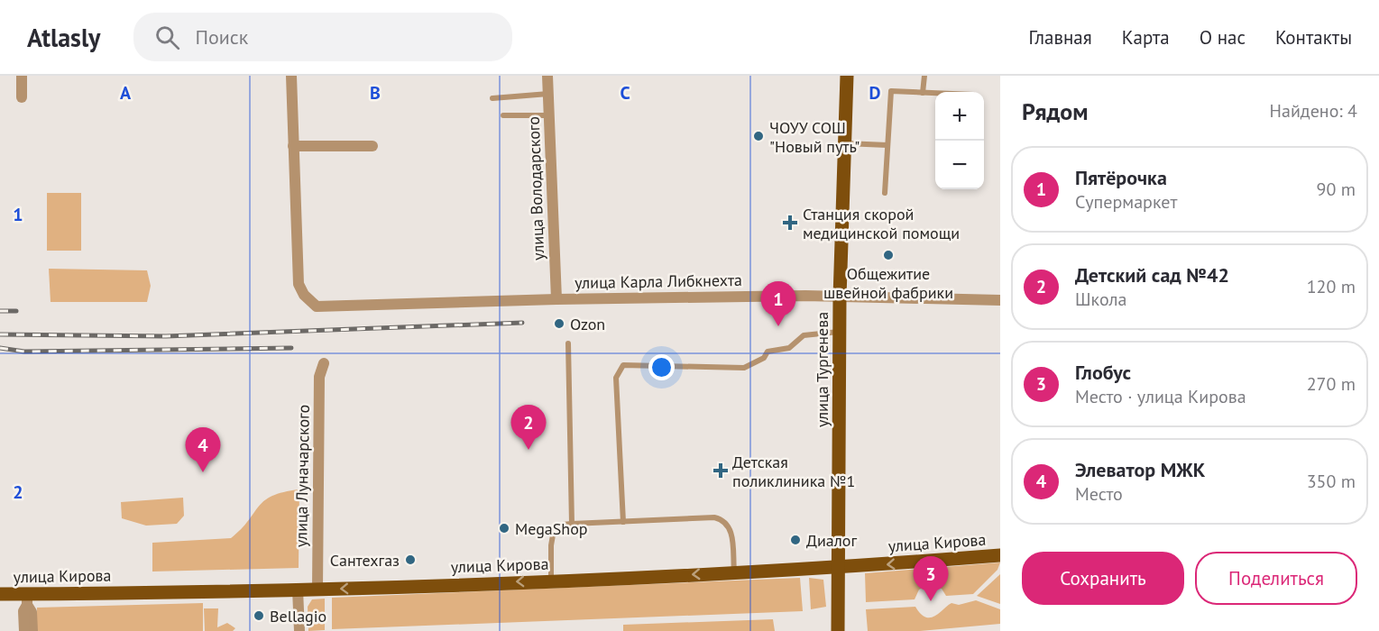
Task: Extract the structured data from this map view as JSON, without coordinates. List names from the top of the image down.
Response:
{
  "streets": {
    "main road": ["улица Тургенева", "улица Кирова"],
    "street": ["улица Володарского", "улица Карла Либкнехта", "улица Луначарского"]
  },
  "crossings": [
    ["улица Володарского", "улица Карла Либкнехта"],
    ["улица Карла Либкнехта", "улица Тургенева"],
    ["улица Тургенева", "улица Кирова"],
    ["улица Луначарского", "улица Кирова"]
  ],
  "one_way": ["улица Кирова"],
  "places": {
    "other": [
      "ЧОУУ СОШ \"Новый путь\"",
      "Общежитие швейной фабрики",
      "Ozon",
      "MegaShop",
      "Диалог",
      "Сантехгаз",
      "Bellagio"
    ],
    "health": ["Станция скорой медицинской помощи", "Детская поликлиника №1"]
  },
  "page": {
    "header": "Atlasly",
    "search": "Поиск",
    "nav": [
      "Главная",
      "Карта",
      "О нас",
      "Контакты"
    ],
    "heading": ["Рядом", "Найдено: 4"],
    "map_buttons": ["+", "−"],
    "list": [
      {
        "mark": "1",
        "name": "Пятёрочка",
        "note": "Супермаркет",
        "value": "90 m"
      },
      {
        "mark": "2",
        "name": "Детский сад №42",
        "note": "Школа",
        "value": "120 m"
      },
      {
        "mark": "3",
        "name": "Глобус",
        "note": "Место · улица Кирова",
        "value": "270 m"
      },
      {
        "mark": "4",
        "name": "Элеватор МЖК",
        "note": "Место",
        "value": "350 m"
      }
    ],
    "pins": [
      "1",
      "2",
      "4",
      "3"
    ],
    "buttons": ["Сохранить", "Поделиться"]
  },
  "grid": {
    "columns": [
      "A",
      "B",
      "C",
      "D"
    ],
    "rows": ["1", "2"]
  }
}
